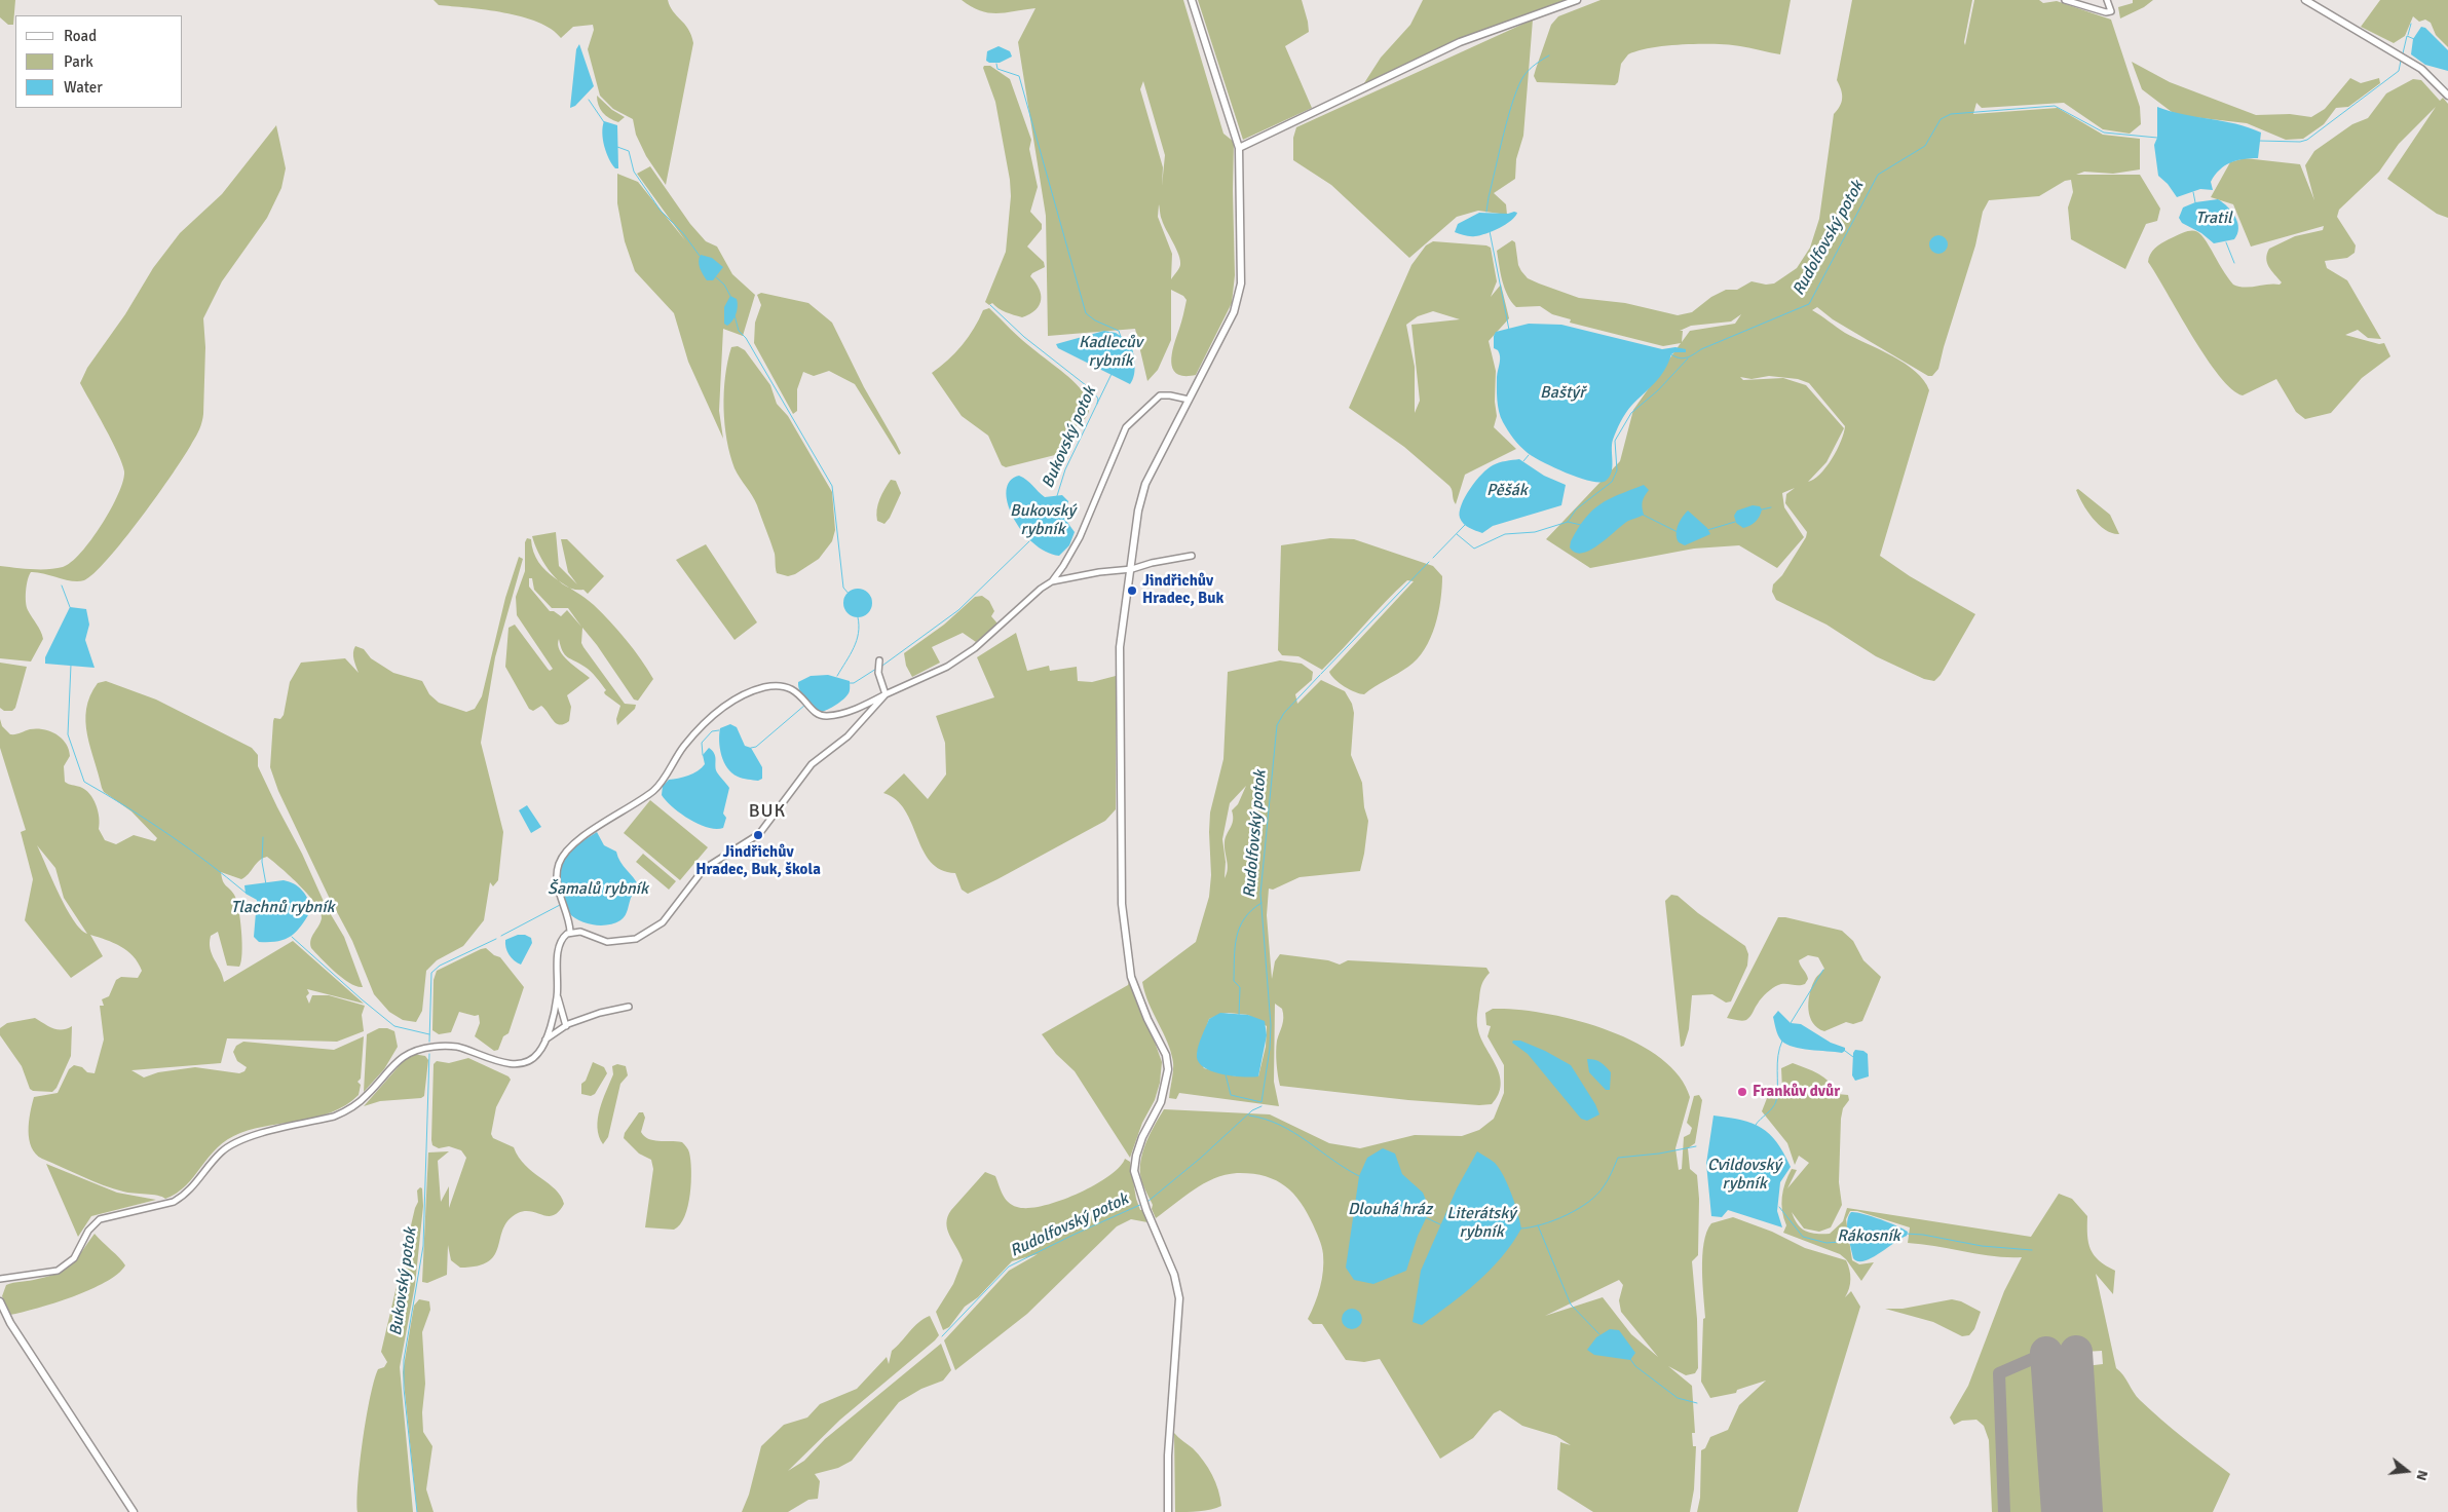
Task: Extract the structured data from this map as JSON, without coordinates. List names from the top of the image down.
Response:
{
  "districts": ["BUK"],
  "water": [
    "Tratil",
    "Rudolfovský potok",
    "Kadlecův rybník",
    "Baštýř",
    "Bukovský potok",
    "Pěšák",
    "Bukovský rybník",
    "Šamalů rybník",
    "Tlachnů rybník",
    "Cvildovský rybník",
    "Dlouhá hráz",
    "Literátský rybník",
    "Rákosník"
  ],
  "places": ["Jindřichův Hradec, Buk", "Jindřichův Hradec, Buk, škola", "Frankův dvůr"],
  "legend": ["Road", "Park", "Water"],
  "north": "right"
}
